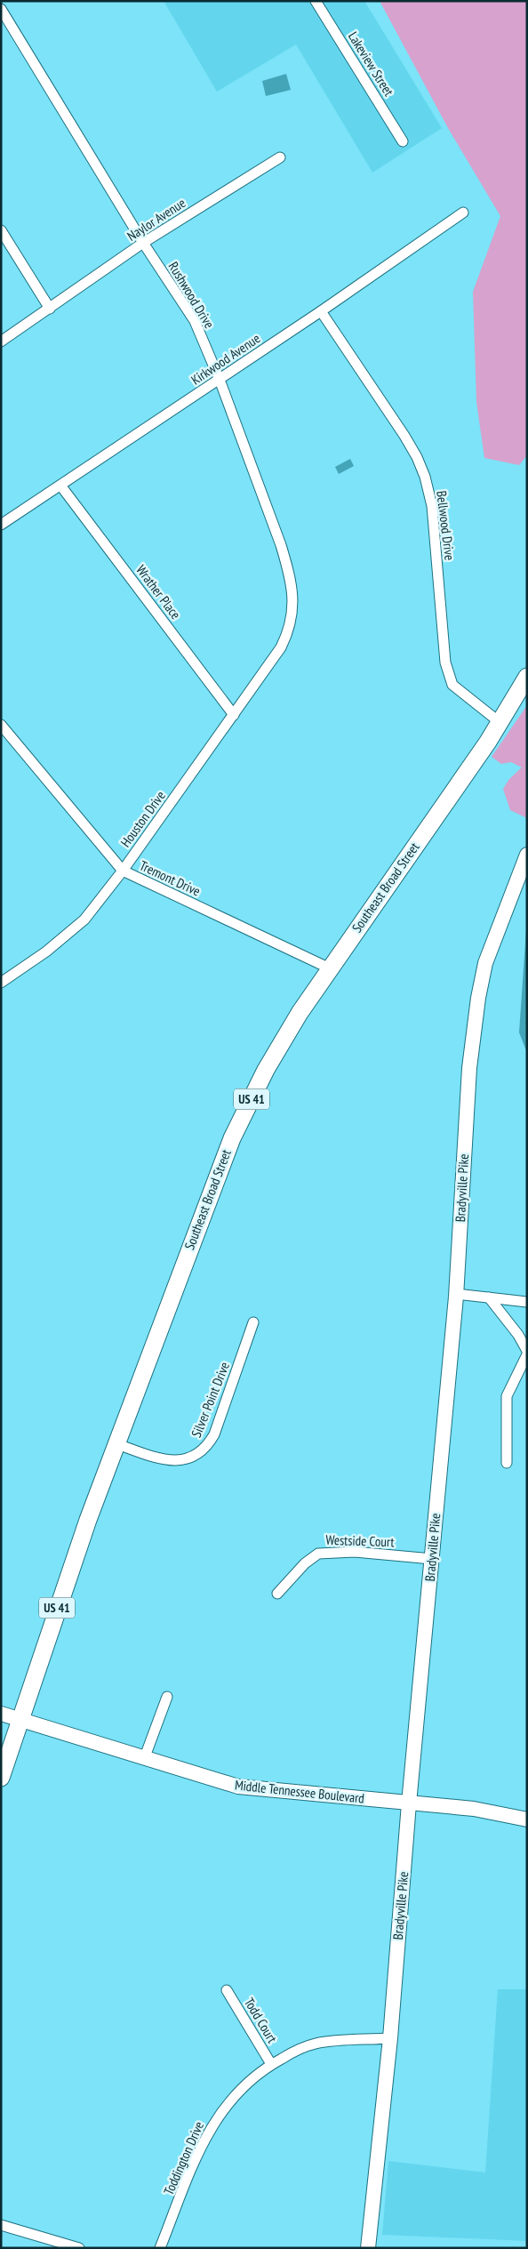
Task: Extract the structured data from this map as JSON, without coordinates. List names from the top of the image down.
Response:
{
  "streets": {
    "main road": [
      "Southeast Broad Street",
      "US 41",
      "Bradyville Pike",
      "Middle Tennessee Boulevard"
    ],
    "street": [
      "Lakeview Street",
      "Naylor Avenue",
      "Rushwood Drive",
      "Kirkwood Avenue",
      "Bellwood Drive",
      "Wrather Place",
      "Houston Drive",
      "Tremont Drive",
      "Silver Point Drive",
      "Westside Court",
      "Todd Court",
      "Toddington Drive"
    ]
  },
  "crossings": [
    ["Naylor Avenue", "Rushwood Drive"],
    ["Rushwood Drive", "Kirkwood Avenue"],
    ["Rushwood Drive", "Houston Drive"],
    ["Kirkwood Avenue", "Bellwood Drive"],
    ["Kirkwood Avenue", "Wrather Place"],
    ["Bellwood Drive", "Southeast Broad Street"],
    ["Wrather Place", "Houston Drive"],
    ["Houston Drive", "Tremont Drive"],
    ["Tremont Drive", "Southeast Broad Street"],
    ["Southeast Broad Street", "Silver Point Drive"],
    ["Southeast Broad Street", "Middle Tennessee Boulevard"],
    ["Bradyville Pike", "Westside Court"],
    ["Bradyville Pike", "Middle Tennessee Boulevard"],
    ["Bradyville Pike", "Toddington Drive"],
    ["Todd Court", "Toddington Drive"]
  ]
}
